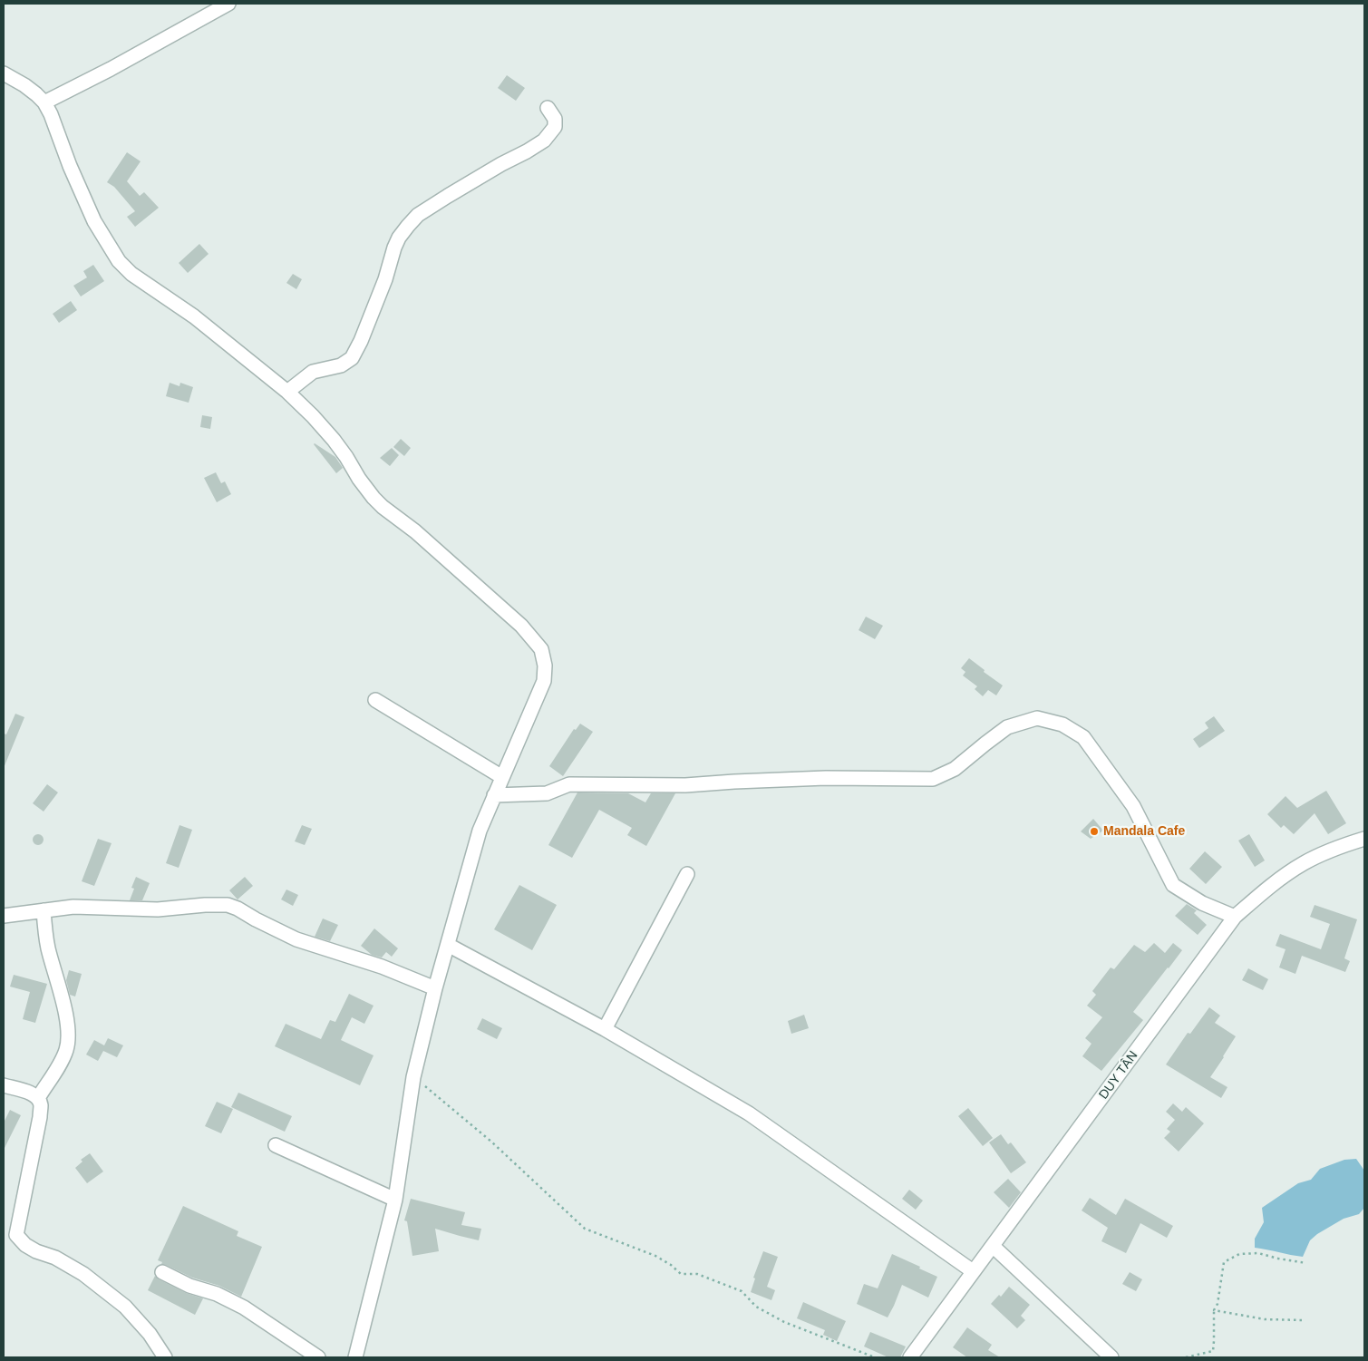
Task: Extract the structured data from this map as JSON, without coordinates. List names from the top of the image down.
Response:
{
  "streets": {
    "street": ["DUY TÂN"]
  },
  "places": ["Mandala Cafe"]
}
